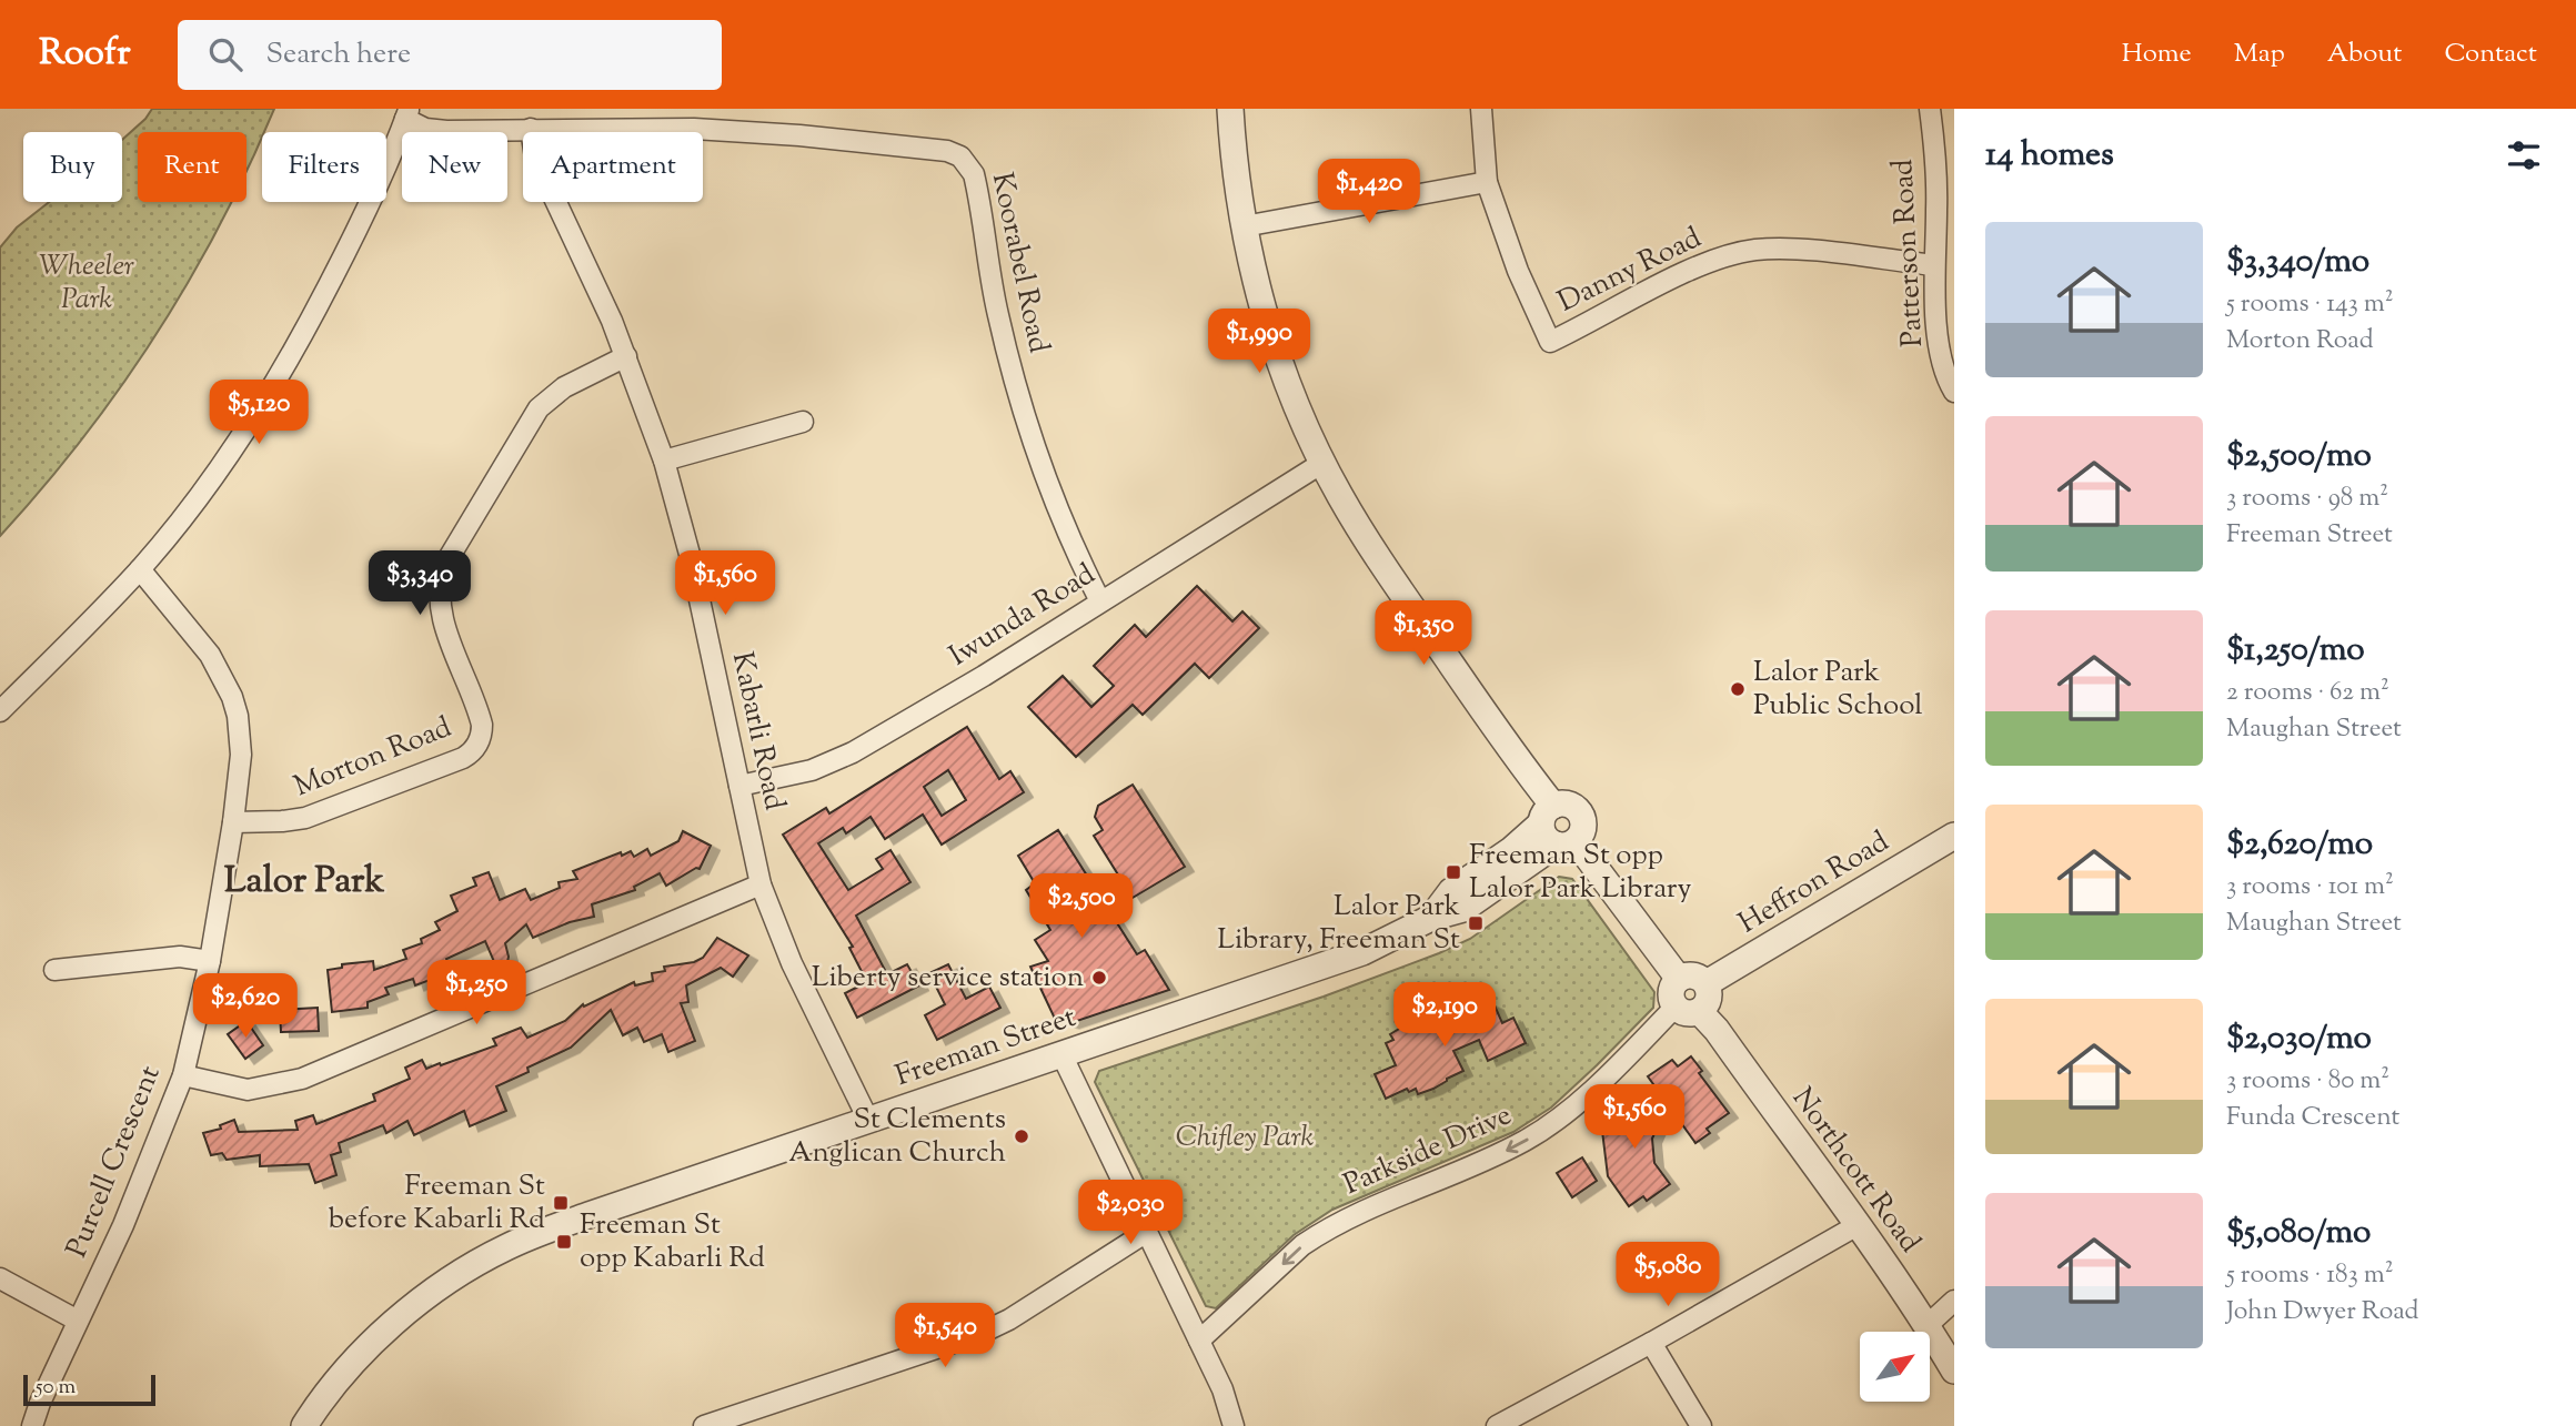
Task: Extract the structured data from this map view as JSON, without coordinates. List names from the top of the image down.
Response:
{
  "streets": {
    "street": [
      "Patterson Road",
      "Koorabel Road",
      "Danny Road",
      "Iwunda Road",
      "Kabarli Road",
      "Morton Road",
      "Heffron Road",
      "Freeman Street",
      "Parkside Drive",
      "Purcell Crescent",
      "Northcott Road"
    ]
  },
  "crossings": [
    ["Patterson Road", "Danny Road"],
    ["Koorabel Road", "Iwunda Road"],
    ["Koorabel Road", "Kabarli Road"],
    ["Iwunda Road", "Kabarli Road"],
    ["Kabarli Road", "Morton Road"],
    ["Kabarli Road", "Freeman Street"],
    ["Morton Road", "Purcell Crescent"],
    ["Heffron Road", "Parkside Drive"],
    ["Heffron Road", "Northcott Road"],
    ["Parkside Drive", "Northcott Road"]
  ],
  "one_way": ["Parkside Drive"],
  "districts": ["Lalor Park"],
  "parks": ["Wheeler Park", "Chifley Park"],
  "places": {
    "other": ["Lalor Park Public School", "Liberty service station", "St Clements Anglican Church"],
    "transit": [
      "Freeman St opp Lalor Park Library",
      "Lalor Park Library, Freeman St",
      "Freeman St before Kabarli Rd",
      "Freeman St opp Kabarli Rd"
    ]
  },
  "scale_bar": "50 m",
  "north": "top right",
  "page": {
    "header": "Roofr",
    "search": "Search here",
    "nav": [
      "Home",
      "Map",
      "About",
      "Contact"
    ],
    "heading": "14 homes",
    "chip": [
      "Buy",
      "Rent",
      "Filters",
      "New",
      "Apartment"
    ],
    "price": [
      "$1,420",
      "$1,990",
      "$5,120",
      "$3,340",
      "$1,560",
      "$1,350",
      "$2,500",
      "$1,250",
      "$2,620",
      "$2,190",
      "$1,560",
      "$2,030",
      "$5,080",
      "$1,540"
    ],
    "list": [
      {
        "name": "$3,340/mo",
        "note": "5 rooms · 143 m² · Morton Road"
      },
      {
        "name": "$2,500/mo",
        "note": "3 rooms · 98 m² · Freeman Street"
      },
      {
        "name": "$1,250/mo",
        "note": "2 rooms · 62 m² · Maughan Street"
      },
      {
        "name": "$2,620/mo",
        "note": "3 rooms · 101 m² · Maughan Street"
      },
      {
        "name": "$2,030/mo",
        "note": "3 rooms · 80 m² · Funda Crescent"
      },
      {
        "name": "$5,080/mo",
        "note": "5 rooms · 183 m² · John Dwyer Road"
      }
    ],
    "scale": "50 m"
  }
}
